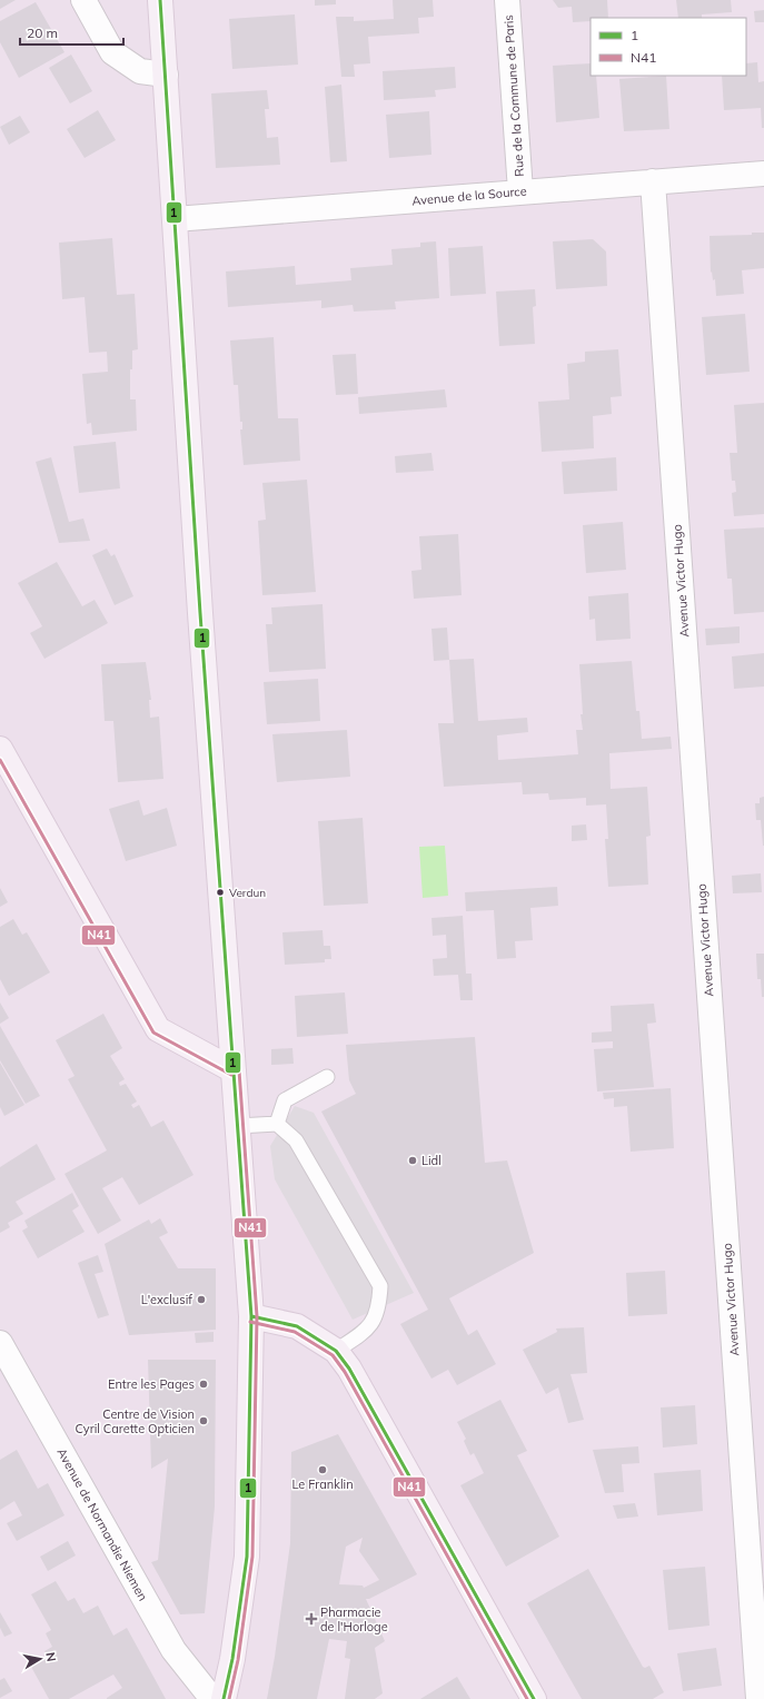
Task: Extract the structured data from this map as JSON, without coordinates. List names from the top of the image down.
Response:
{
  "streets": {
    "street": [
      "Rue de la Commune de Paris",
      "Avenue de la Source",
      "Avenue Victor Hugo",
      "Avenue de Normandie Niemen"
    ]
  },
  "crossings": [
    ["Rue de la Commune de Paris", "Avenue de la Source"],
    ["Avenue de la Source", "Avenue Victor Hugo"]
  ],
  "places": {
    "other": [
      "Verdun",
      "Lidl",
      "L'exclusif",
      "Entre les Pages",
      "Centre de Vision Cyril Carette Opticien",
      "Le Franklin"
    ],
    "health": ["Pharmacie de l'Horloge"]
  },
  "lines": ["transit line 1", "transit line N41"],
  "legend": ["1", "N41"],
  "scale_bar": "20 m",
  "north": "right"
}
